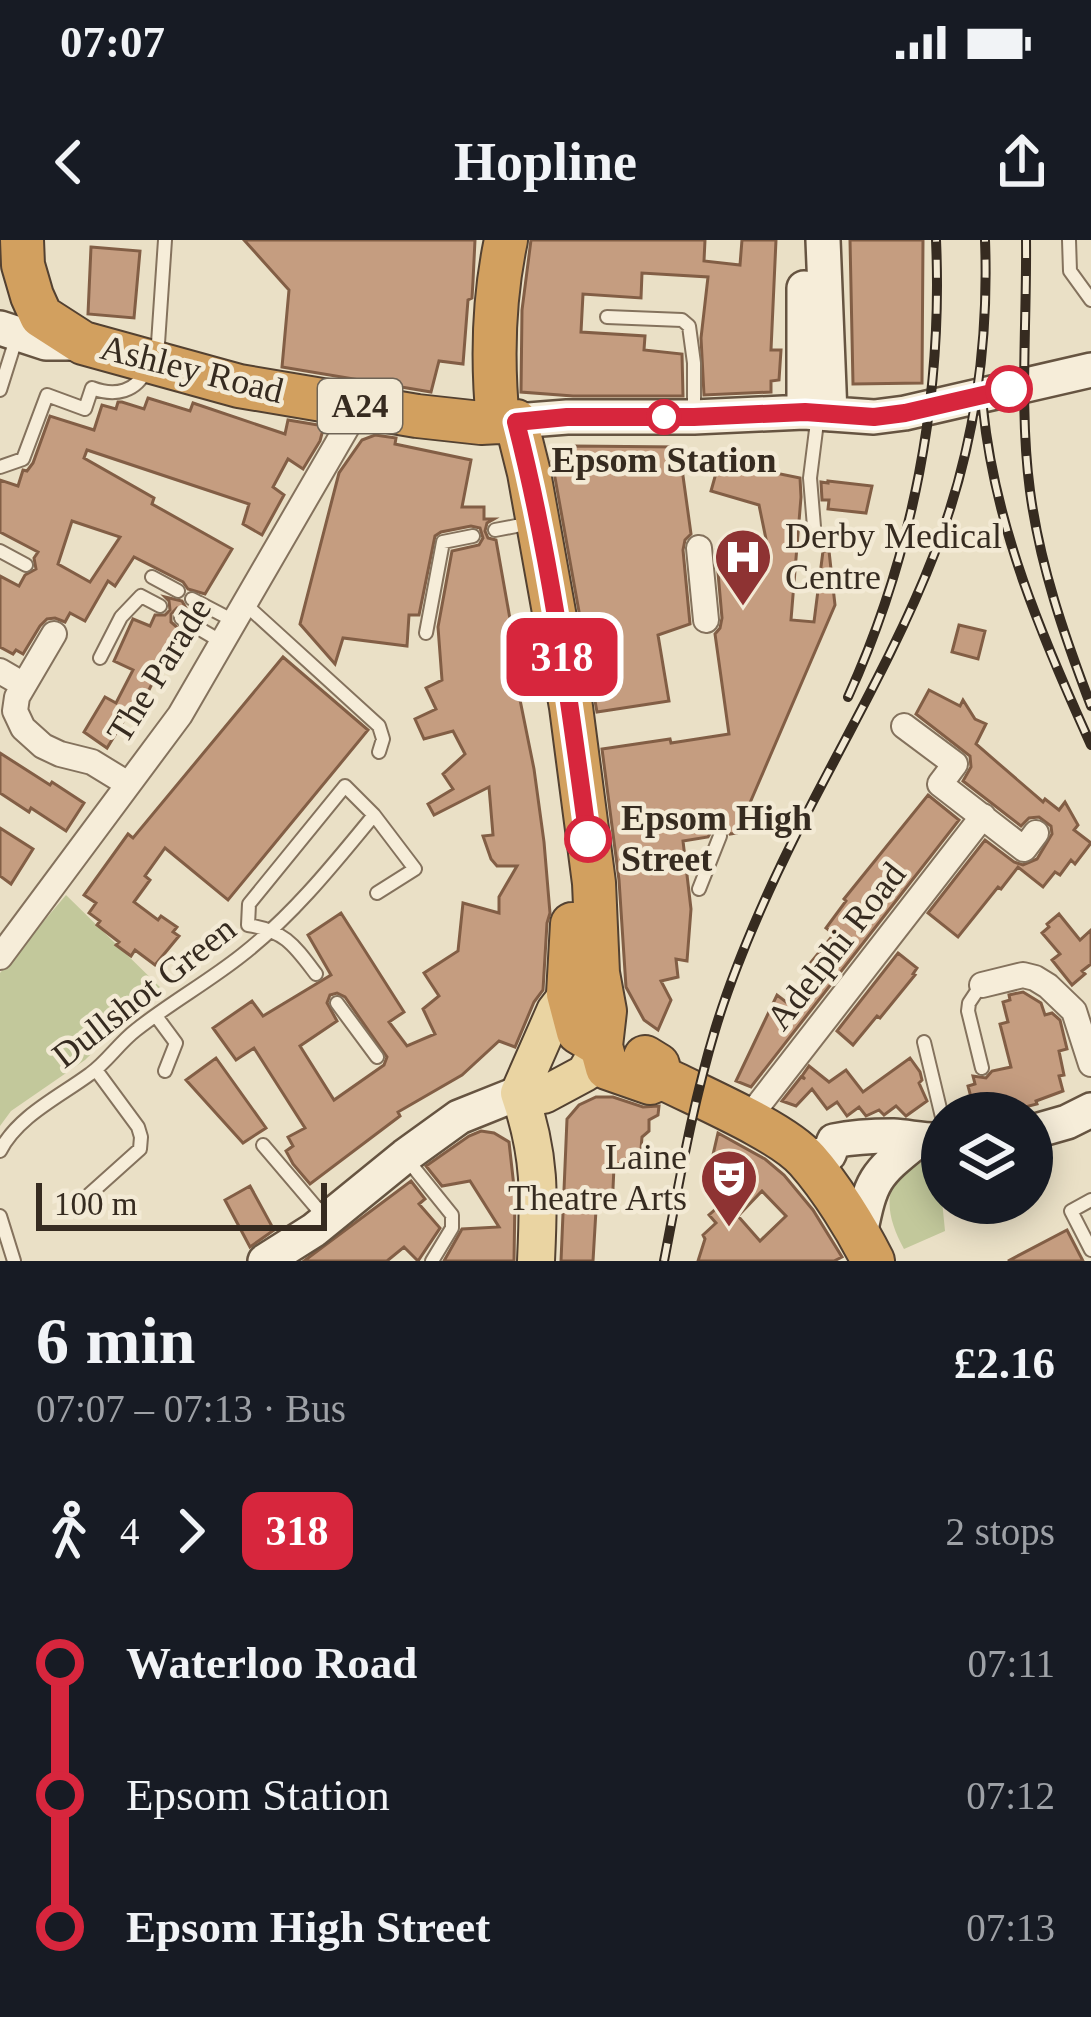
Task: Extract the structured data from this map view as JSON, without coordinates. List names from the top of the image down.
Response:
{
  "streets": {
    "highway": ["Ashley Road", "A24"],
    "street": ["The Parade", "Adelphi Road"],
    "lane": ["Dullshot Green"]
  },
  "crossings": [
    ["Ashley Road", "The Parade"]
  ],
  "places": {
    "other": ["Epsom Station", "Epsom High Street"],
    "hospital": ["Derby Medical Centre"],
    "theatre": ["Laine Theatre Arts"]
  },
  "lines": ["bus line 318"],
  "scale_bar": "100 m",
  "page": {
    "status": "07:07",
    "header": "Hopline",
    "on_map": "318",
    "scale": "100 m",
    "heading": ["6 min", "07:07 – 07:13 · Bus", "£2.16"],
    "legs": ["4", "318", "2 stops"],
    "list": [
      {
        "name": "Waterloo Road",
        "value": "07:11"
      },
      {
        "name": "Epsom Station",
        "value": "07:12"
      },
      {
        "name": "Epsom High Street",
        "value": "07:13"
      }
    ]
  }
}
